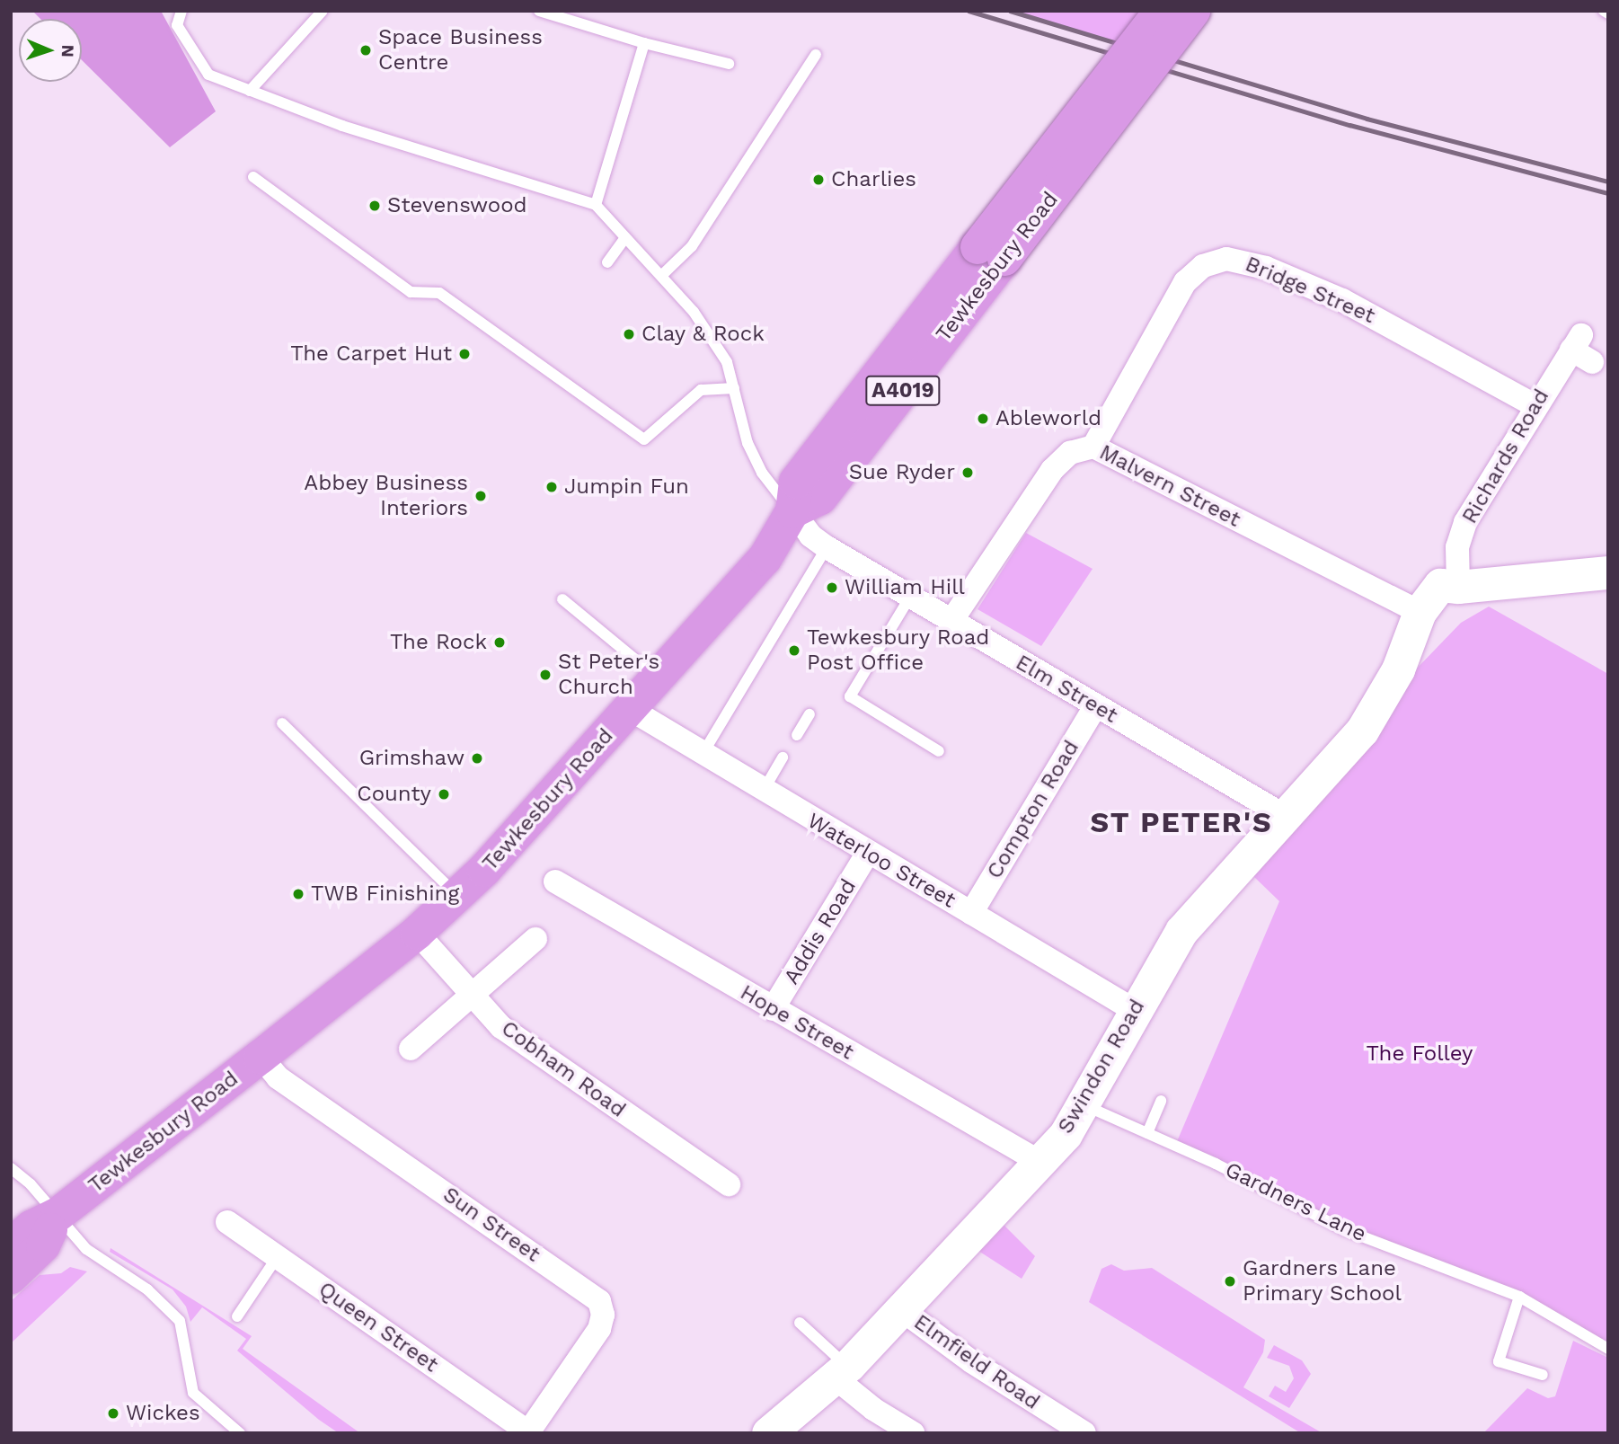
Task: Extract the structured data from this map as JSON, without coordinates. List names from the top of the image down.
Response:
{
  "streets": {
    "highway": ["Tewkesbury Road", "A4019"],
    "street": [
      "Bridge Street",
      "Richards Road",
      "Malvern Street",
      "Elm Street",
      "Compton Road",
      "Waterloo Street",
      "Addis Road",
      "Hope Street",
      "Swindon Road",
      "Cobham Road",
      "Sun Street",
      "Queen Street",
      "Elmfield Road"
    ],
    "lane": ["Gardners Lane"]
  },
  "crossings": [
    ["Tewkesbury Road", "Elm Street"],
    ["Tewkesbury Road", "Waterloo Street"],
    ["Tewkesbury Road", "Cobham Road"],
    ["Tewkesbury Road", "Sun Street"],
    ["Bridge Street", "Richards Road"],
    ["Bridge Street", "Malvern Street"],
    ["Richards Road", "Swindon Road"],
    ["Malvern Street", "Elm Street"],
    ["Malvern Street", "Swindon Road"],
    ["Elm Street", "Compton Road"],
    ["Elm Street", "Swindon Road"],
    ["Compton Road", "Waterloo Street"],
    ["Waterloo Street", "Addis Road"],
    ["Waterloo Street", "Swindon Road"],
    ["Addis Road", "Hope Street"],
    ["Hope Street", "Swindon Road"],
    ["Swindon Road", "Gardners Lane"],
    ["Swindon Road", "Elmfield Road"],
    ["Sun Street", "Queen Street"]
  ],
  "districts": ["ST PETER'S"],
  "parks": ["The Folley"],
  "places": [
    "Space Business Centre",
    "Charlies",
    "Stevenswood",
    "Clay & Rock",
    "The Carpet Hut",
    "Ableworld",
    "Sue Ryder",
    "Jumpin Fun",
    "Abbey Business Interiors",
    "William Hill",
    "The Rock",
    "Tewkesbury Road Post Office",
    "St Peter's Church",
    "Grimshaw",
    "County",
    "TWB Finishing",
    "Gardners Lane Primary School",
    "Wickes"
  ],
  "north": "right"
}
